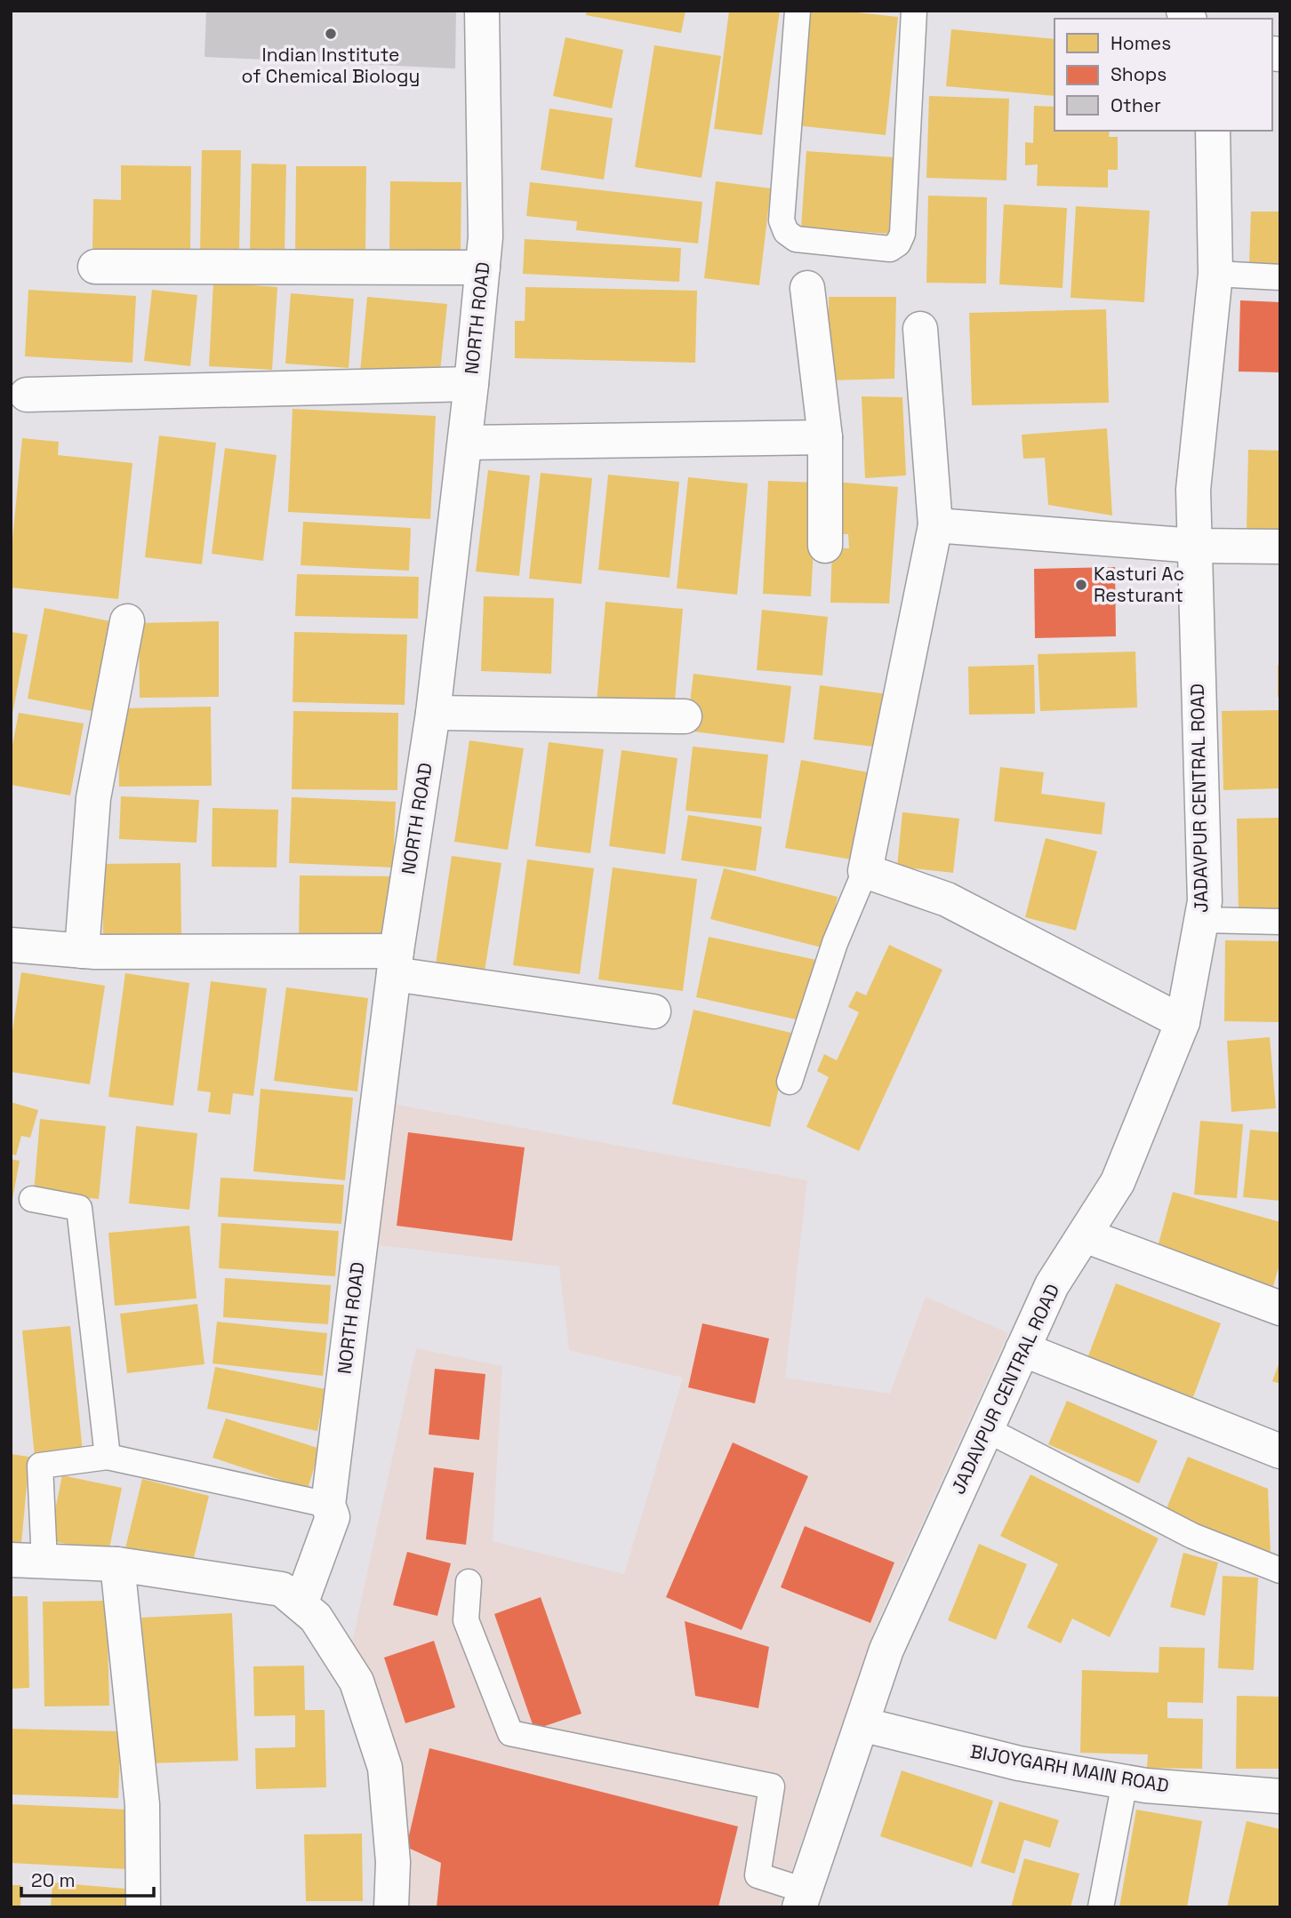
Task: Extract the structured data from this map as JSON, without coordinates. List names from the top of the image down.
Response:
{
  "streets": {
    "street": ["NORTH ROAD", "JADAVPUR CENTRAL ROAD", "BIJOYGARH MAIN ROAD"]
  },
  "crossings": [
    ["JADAVPUR CENTRAL ROAD", "BIJOYGARH MAIN ROAD"]
  ],
  "places": ["Indian Institute of Chemical Biology", "Kasturi Ac Resturant"],
  "legend": ["Homes", "Shops", "Other"],
  "scale_bar": "20 m"
}
